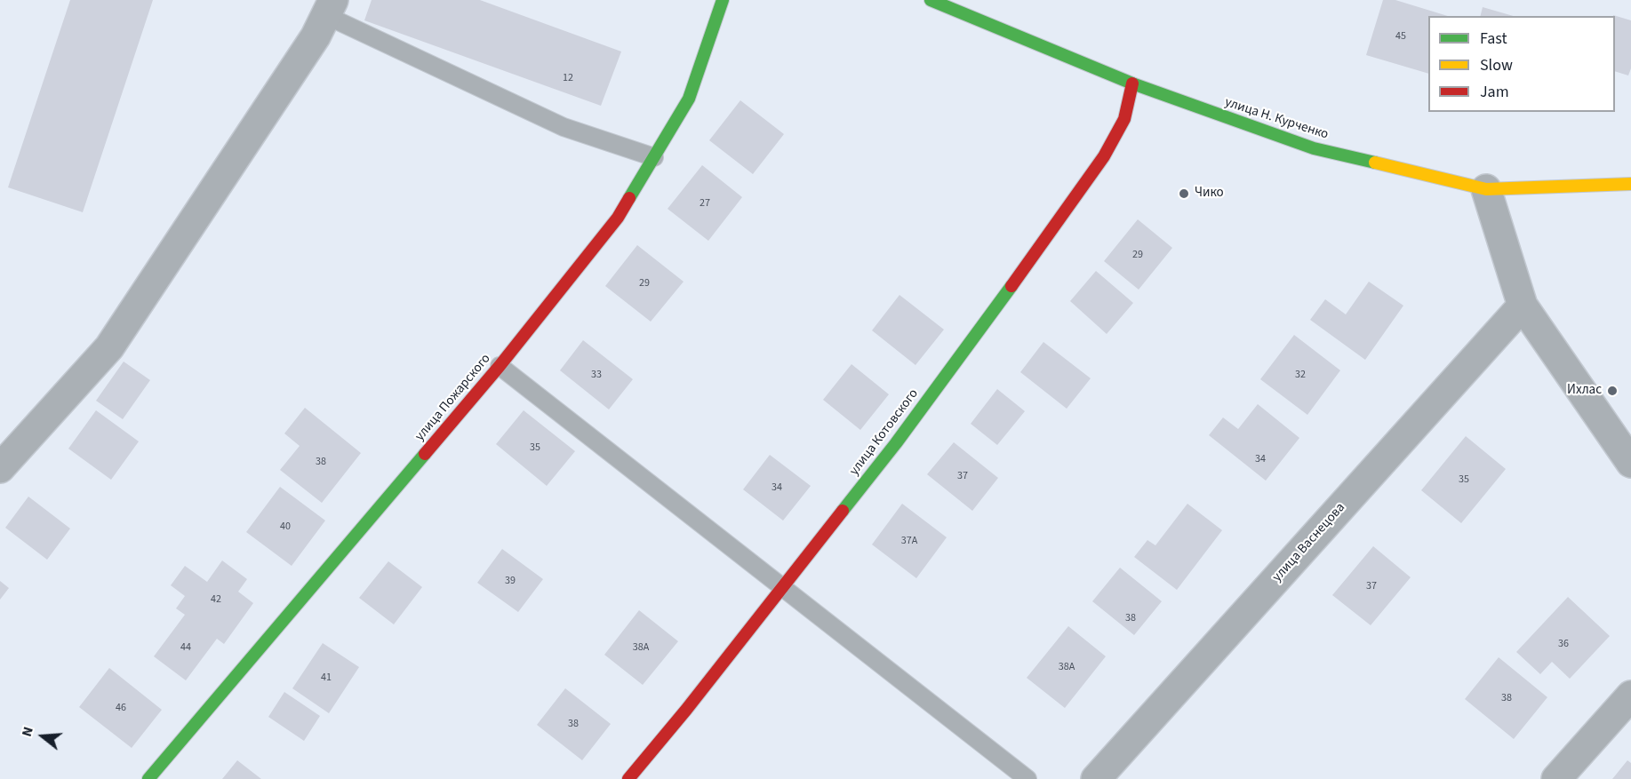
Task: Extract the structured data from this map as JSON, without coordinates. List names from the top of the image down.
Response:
{
  "streets": {
    "street": [
      "улица Н. Курченко",
      "улица Пожарского",
      "улица Котовского",
      "улица Васнецова"
    ]
  },
  "crossings": [
    ["улица Н. Курченко", "улица Котовского"]
  ],
  "places": ["Чико", "Ихлас"],
  "house_numbers": [
    "45",
    "12",
    "27",
    "29",
    "29",
    "33",
    "32",
    "35",
    "34",
    "38",
    "37",
    "35",
    "34",
    "40",
    "37А",
    "39",
    "37",
    "42",
    "38",
    "36",
    "44",
    "38А",
    "38А",
    "41",
    "38",
    "46",
    "38"
  ],
  "legend": ["Fast", "Slow", "Jam"],
  "north": "left"
}
